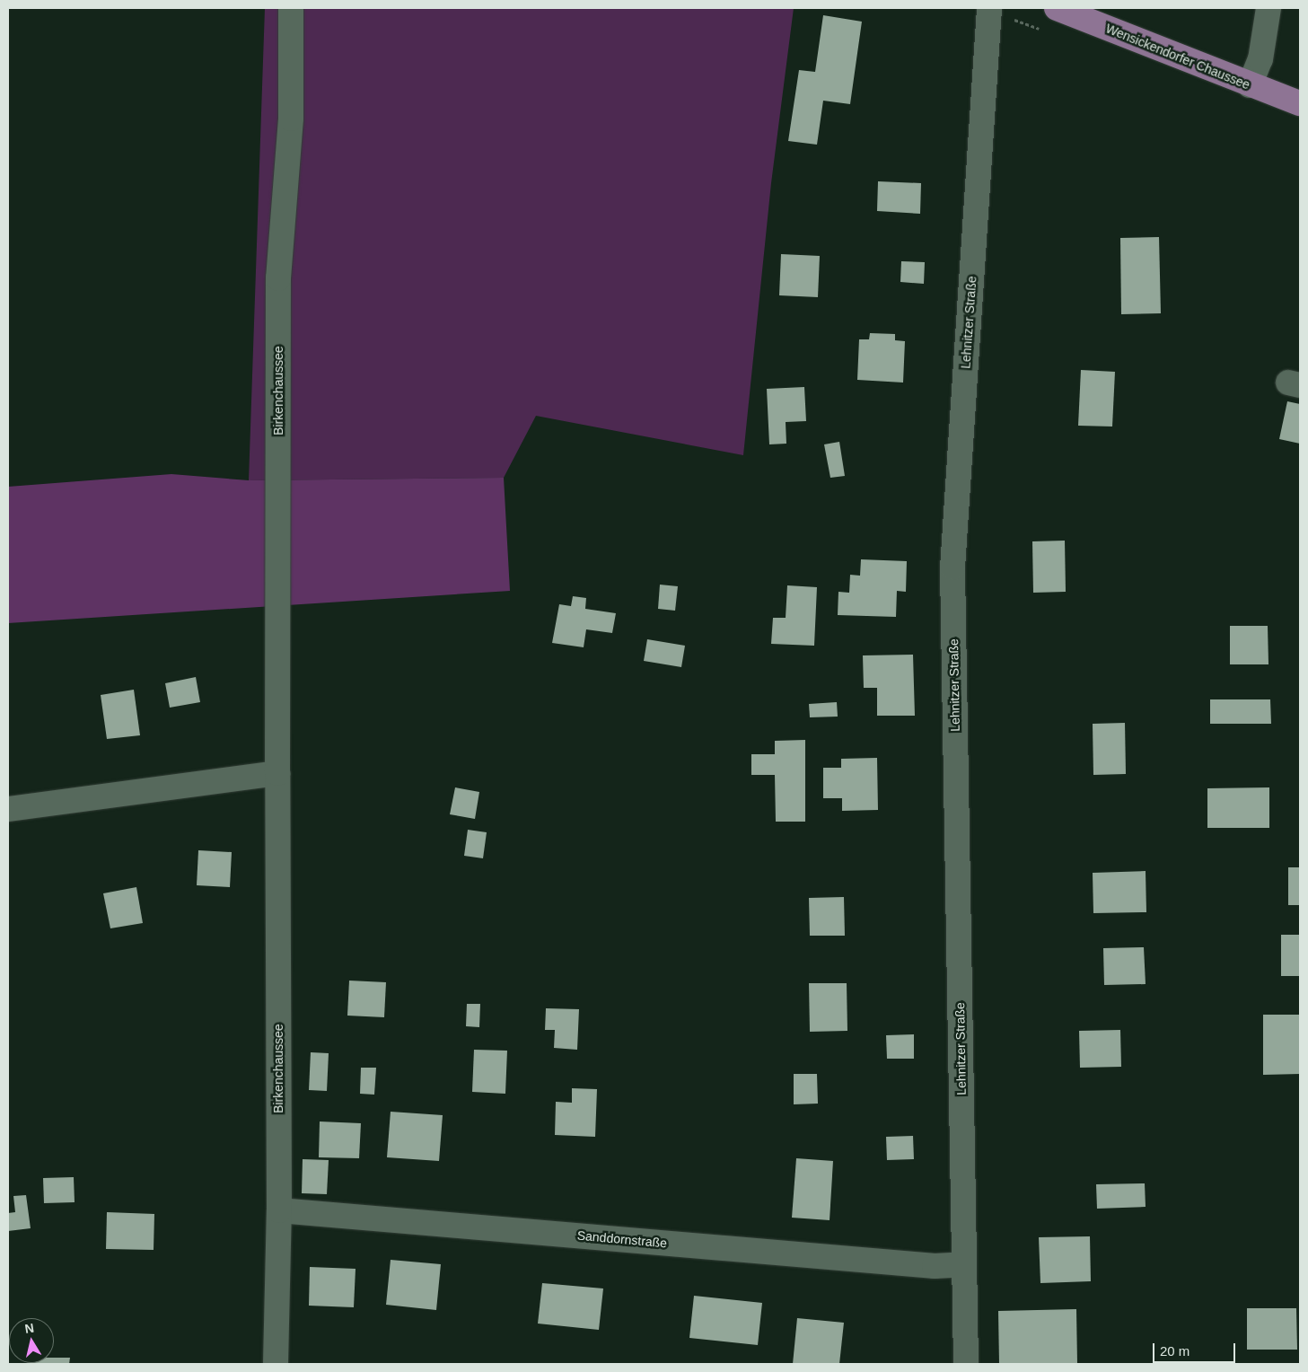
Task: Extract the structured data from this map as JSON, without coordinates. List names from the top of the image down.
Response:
{
  "streets": {
    "main road": ["Wensickendorfer Chaussee"],
    "street": ["Lehnitzer Straße", "Birkenchaussee", "Sanddornstraße"]
  },
  "crossings": [
    ["Lehnitzer Straße", "Sanddornstraße"],
    ["Birkenchaussee", "Sanddornstraße"]
  ],
  "scale_bar": "20 m",
  "north": "top"
}
